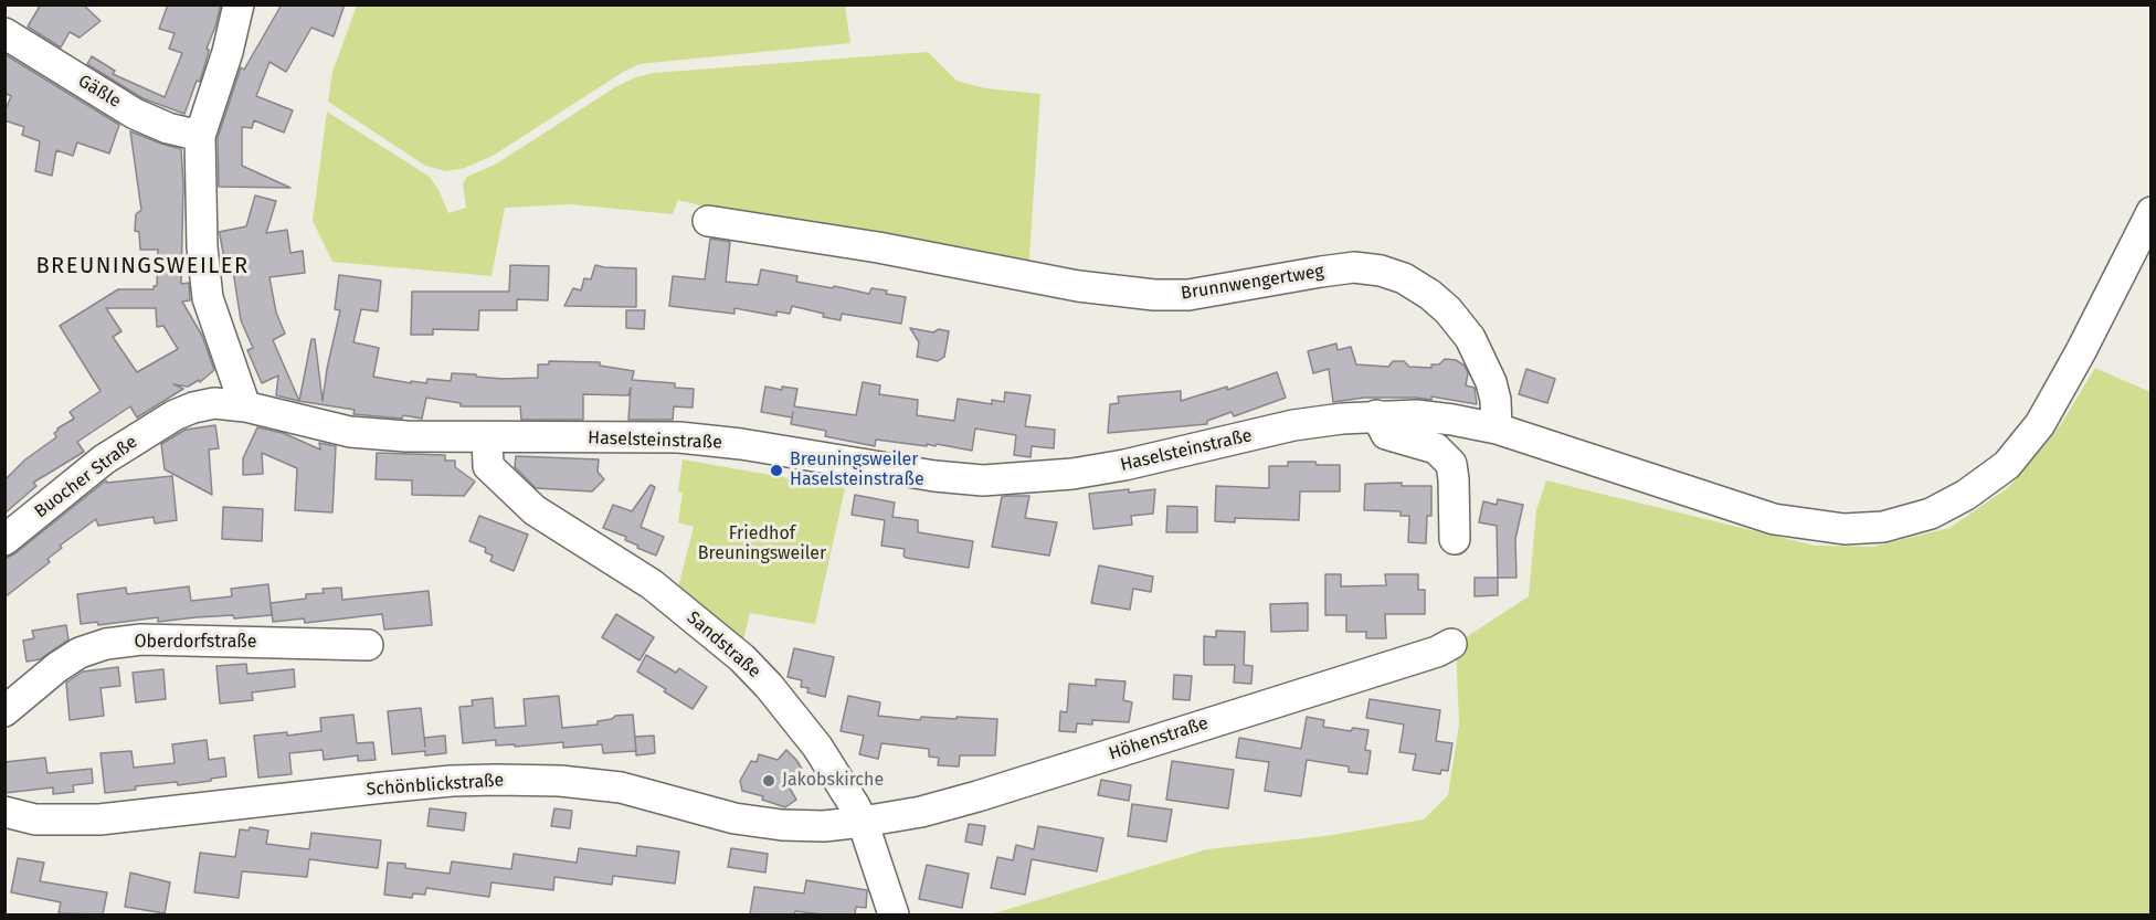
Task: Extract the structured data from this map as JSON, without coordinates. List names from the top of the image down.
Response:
{
  "streets": {
    "street": [
      "Gäßle",
      "Brunnwengertweg",
      "Haselsteinstraße",
      "Buocher Straße",
      "Oberdorfstraße",
      "Sandstraße",
      "Höhenstraße",
      "Schönblickstraße"
    ]
  },
  "crossings": [
    ["Brunnwengertweg", "Haselsteinstraße"],
    ["Haselsteinstraße", "Buocher Straße"],
    ["Haselsteinstraße", "Sandstraße"],
    ["Sandstraße", "Höhenstraße"],
    ["Sandstraße", "Schönblickstraße"],
    ["Höhenstraße", "Schönblickstraße"]
  ],
  "districts": ["BREUNINGSWEILER"],
  "parks": ["Friedhof Breuningsweiler"],
  "places": ["Breuningsweiler Haselsteinstraße", "Jakobskirche"]
}
